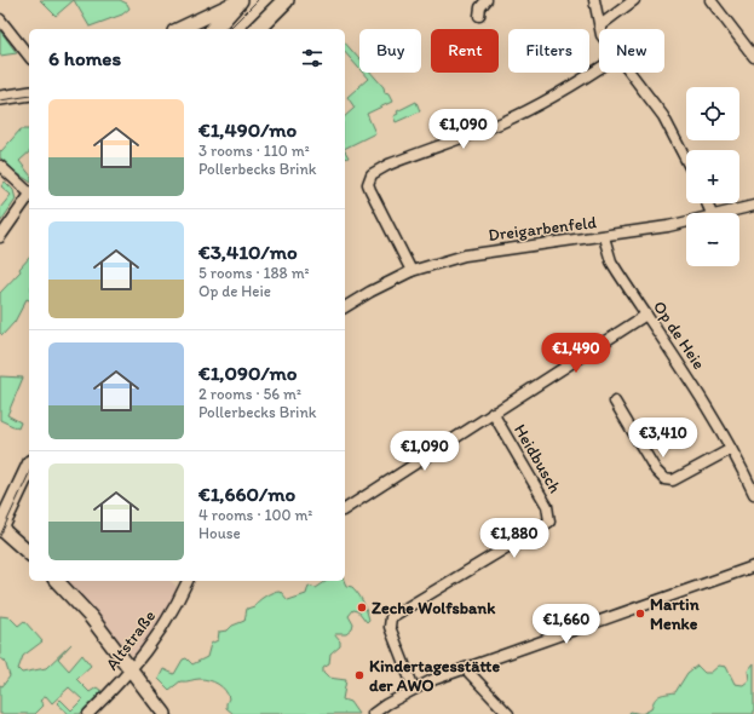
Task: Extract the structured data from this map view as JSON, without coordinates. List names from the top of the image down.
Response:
{
  "streets": {
    "street": [
      "Dreigarbenfeld",
      "Op de Heie",
      "Heidbusch",
      "Altstraße"
    ]
  },
  "crossings": [
    ["Dreigarbenfeld", "Op de Heie"]
  ],
  "places": ["Zeche Wolfsbank", "Martin Menke", "Kindertagesstätte der AWO"],
  "page": {
    "chip": [
      "Buy",
      "Rent",
      "Filters",
      "New"
    ],
    "heading": "6 homes",
    "map_buttons": ["+", "−"],
    "list": [
      {
        "name": "€1,490/mo",
        "note": "3 rooms · 110 m² · Pollerbecks Brink"
      },
      {
        "name": "€3,410/mo",
        "note": "5 rooms · 188 m² · Op de Heie"
      },
      {
        "name": "€1,090/mo",
        "note": "2 rooms · 56 m² · Pollerbecks Brink"
      },
      {
        "name": "€1,660/mo",
        "note": "4 rooms · 100 m² · House"
      }
    ],
    "price": [
      "€1,090",
      "€1,490",
      "€3,410",
      "€1,090",
      "€1,880",
      "€1,660"
    ]
  }
}
